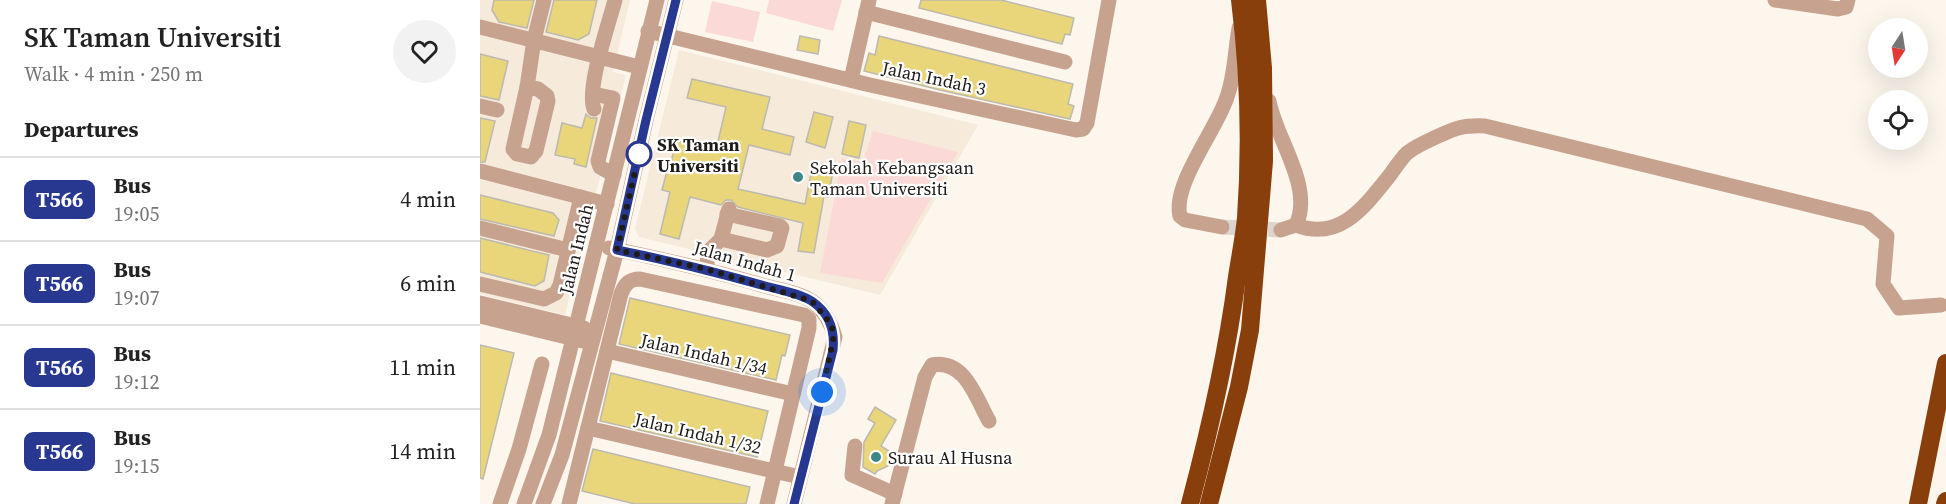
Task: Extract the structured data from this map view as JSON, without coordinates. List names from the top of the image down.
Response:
{
  "streets": {
    "street": [
      "Jalan Indah 3",
      "Jalan Indah",
      "Jalan Indah 1",
      "Jalan Indah 1/34",
      "Jalan Indah 1/32"
    ]
  },
  "crossings": [
    ["Jalan Indah 3", "Jalan Indah"],
    ["Jalan Indah", "Jalan Indah 1"],
    ["Jalan Indah 1", "Jalan Indah 1/32"]
  ],
  "places": ["SK Taman Universiti", "Sekolah Kebangsaan Taman Universiti", "Surau Al Husna"],
  "lines": ["bus line T566"],
  "north": "bottom",
  "page": {
    "heading": [
      ["SK Taman Universiti", "Walk · 4 min · 250 m"],
      "Departures"
    ],
    "list": [
      {
        "mark": "T566",
        "name": "Bus",
        "note": "19:05",
        "value": "4 min"
      },
      {
        "mark": "T566",
        "name": "Bus",
        "note": "19:07",
        "value": "6 min"
      },
      {
        "mark": "T566",
        "name": "Bus",
        "note": "19:12",
        "value": "11 min"
      },
      {
        "mark": "T566",
        "name": "Bus",
        "note": "19:15",
        "value": "14 min"
      }
    ]
  }
}
